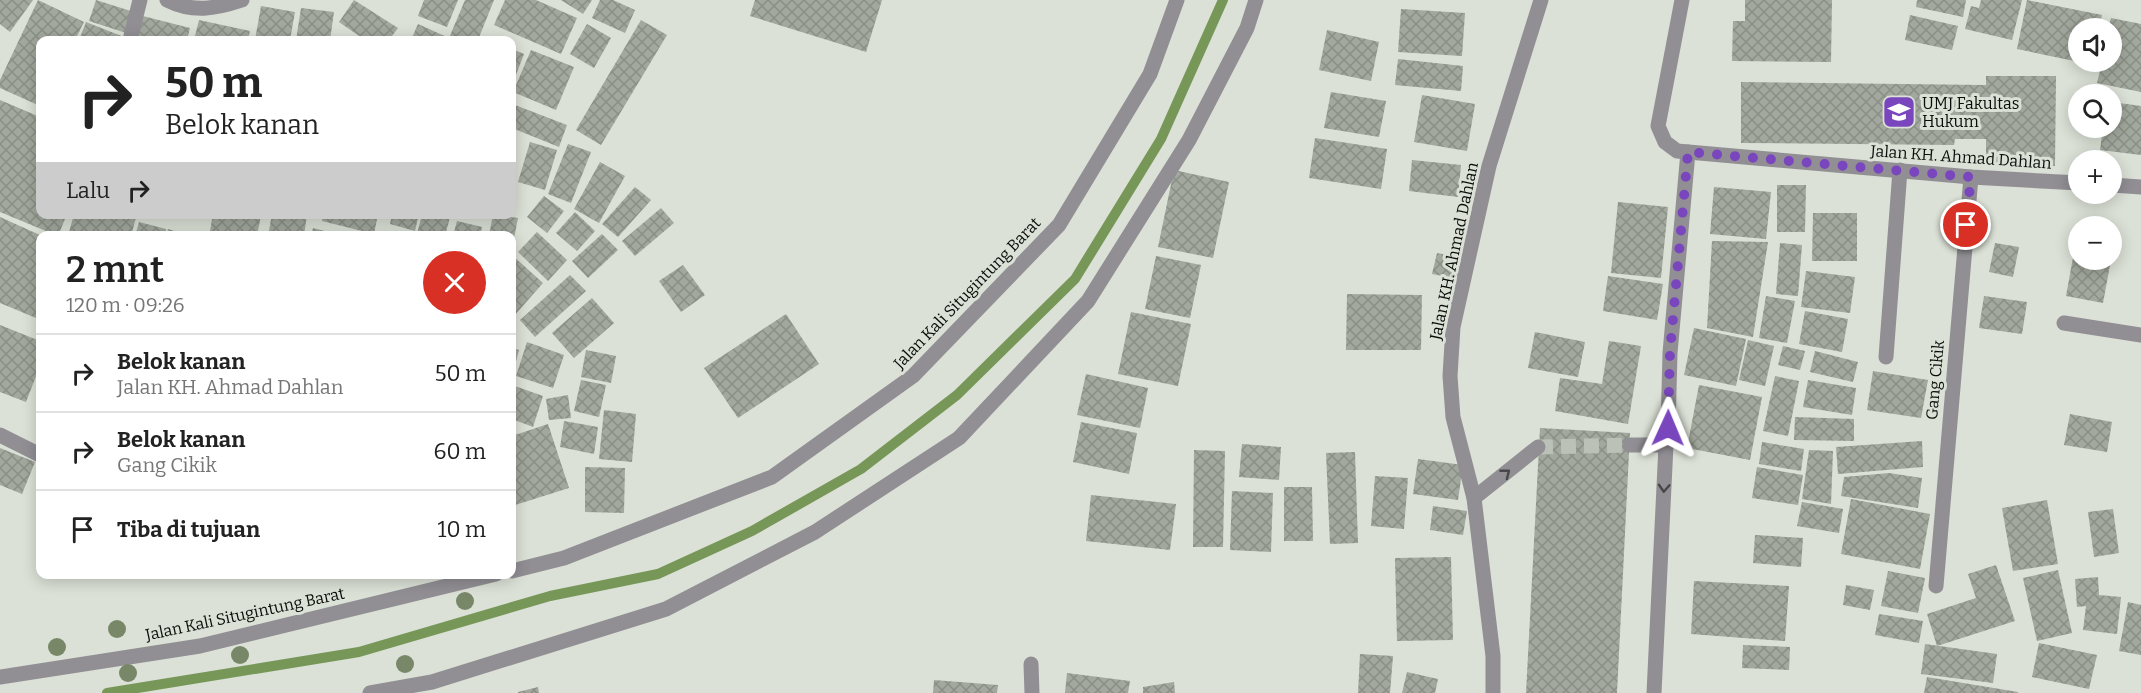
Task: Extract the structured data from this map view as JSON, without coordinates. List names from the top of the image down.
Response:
{
  "streets": {
    "street": ["Jalan KH. Ahmad Dahlan", "Jalan Kali Situgintung Barat", "Gang Cikik"]
  },
  "crossings": [
    ["Jalan KH. Ahmad Dahlan", "Gang Cikik"]
  ],
  "places": {
    "school or university": ["UMJ Fakultas Hukum"]
  },
  "page": {
    "map_buttons": ["+", "−"],
    "turn": ["50 m", "Belok kanan"],
    "then": "Lalu",
    "heading": ["2 mnt", "120 m · 09:26"],
    "list": [
      {
        "name": "Belok kanan",
        "note": "Jalan KH. Ahmad Dahlan",
        "value": "50 m"
      },
      {
        "name": "Belok kanan",
        "note": "Gang Cikik",
        "value": "60 m"
      },
      {
        "name": "Tiba di tujuan",
        "value": "10 m"
      }
    ]
  }
}
